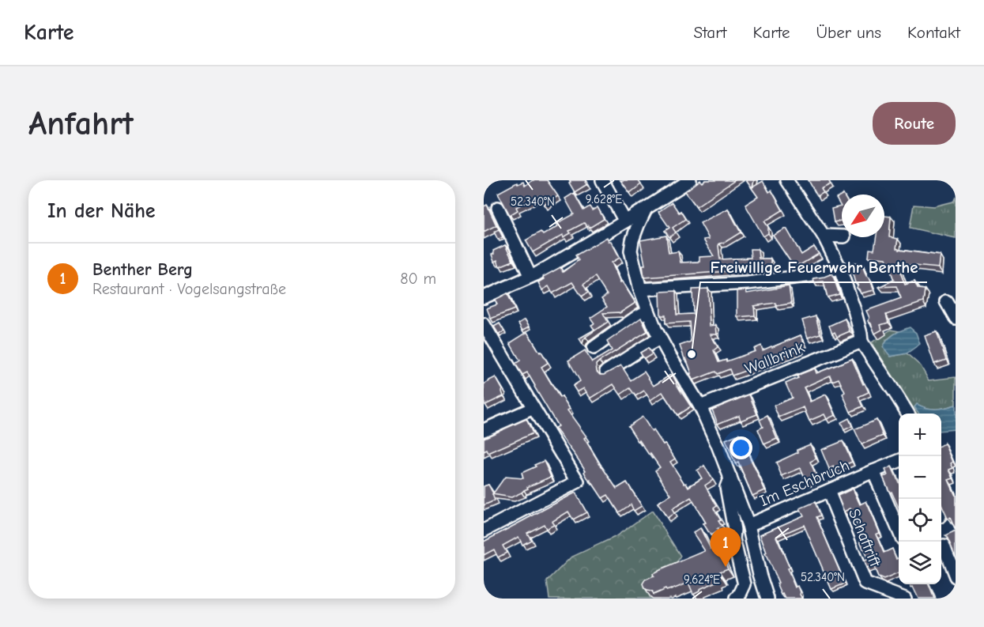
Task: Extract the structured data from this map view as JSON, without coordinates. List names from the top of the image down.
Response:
{
  "streets": {
    "street": ["Wallbrink", "Im Eschbruch", "Schaftrift"]
  },
  "crossings": [
    ["Im Eschbruch", "Schaftrift"]
  ],
  "places": ["Freiwillige Feuerwehr Benthe"],
  "north": "bottom left",
  "page": {
    "header": "Karte",
    "nav": [
      "Start",
      "Karte",
      "Über uns",
      "Kontakt"
    ],
    "buttons": "Route",
    "title": "Anfahrt",
    "heading": "In der Nähe",
    "list": [
      {
        "mark": "1",
        "name": "Benther Berg",
        "note": "Restaurant · Vogelsangstraße",
        "value": "80 m"
      }
    ],
    "map_buttons": ["+", "−"],
    "pins": "1"
  },
  "coordinates": ["9.628°E", "52.340°N", "9.624°E"]
}
